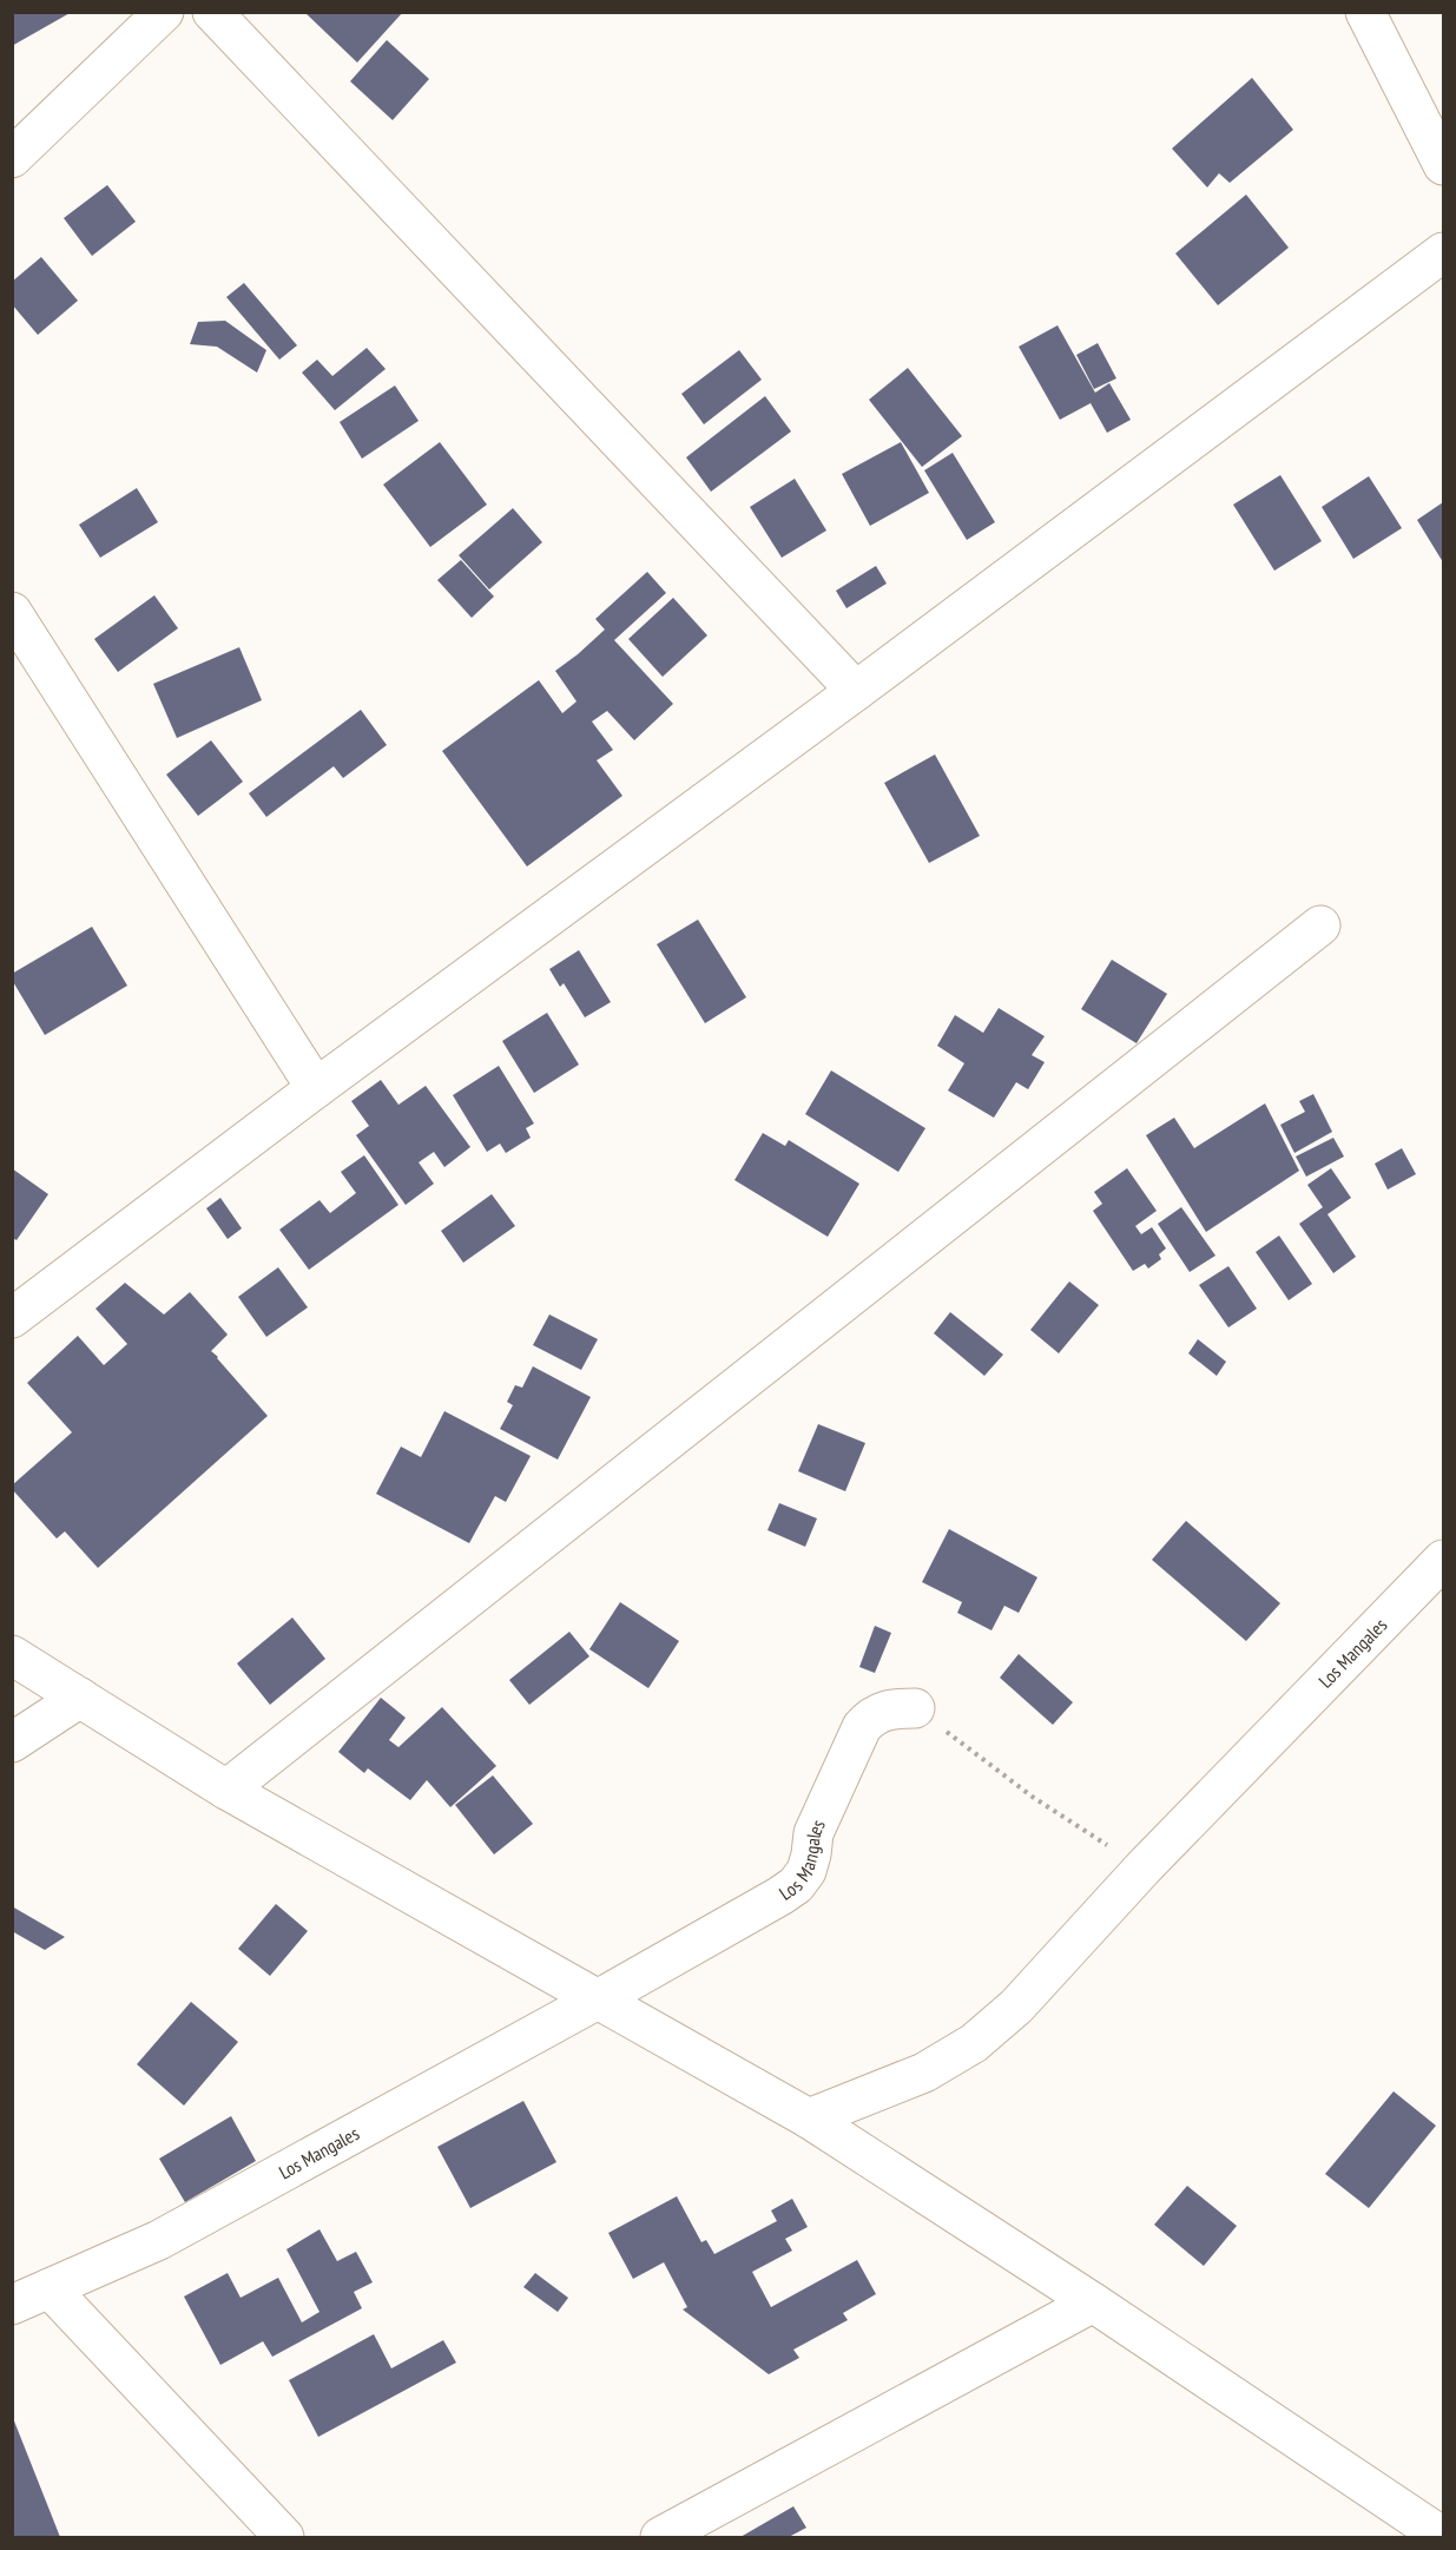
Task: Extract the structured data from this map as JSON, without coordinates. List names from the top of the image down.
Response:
{
  "streets": {
    "street": ["Los Mangales"]
  }
}
